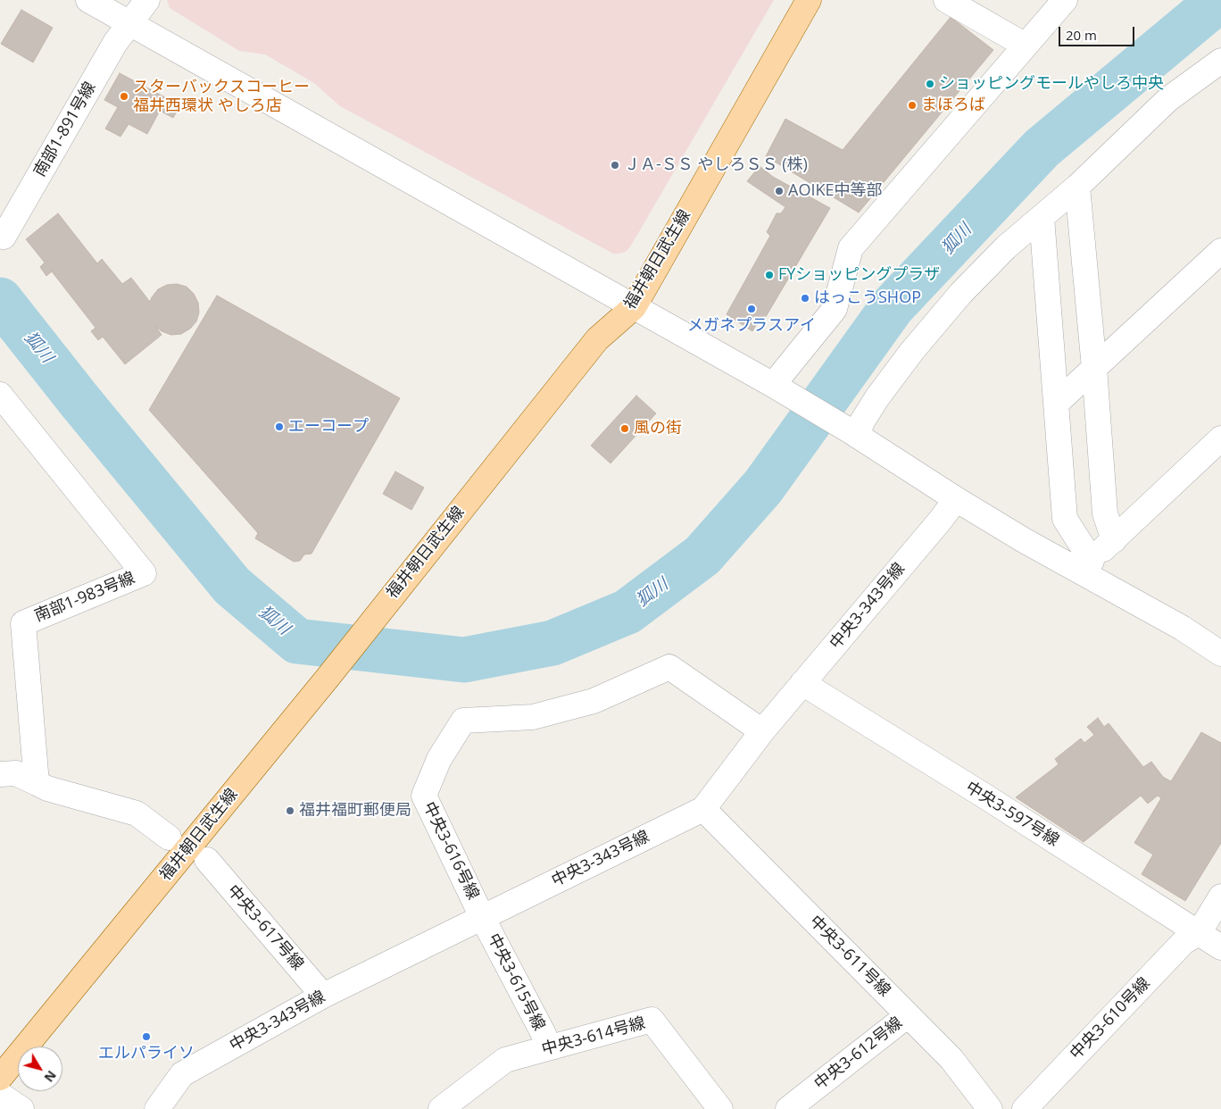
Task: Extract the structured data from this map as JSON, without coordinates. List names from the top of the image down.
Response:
{
  "streets": {
    "main road": ["福井朝日武生線"],
    "street": [
      "南部1-891号線",
      "南部1-983号線",
      "中央3-343号線",
      "中央3-597号線",
      "中央3-616号線",
      "中央3-617号線",
      "中央3-611号線",
      "中央3-615号線",
      "中央3-610号線",
      "中央3-614号線",
      "中央3-612号線"
    ]
  },
  "crossings": [
    ["中央3-343号線", "中央3-597号線"],
    ["中央3-343号線", "中央3-616号線"],
    ["中央3-343号線", "中央3-617号線"],
    ["中央3-343号線", "中央3-611号線"],
    ["中央3-343号線", "中央3-615号線"],
    ["中央3-597号線", "中央3-610号線"],
    ["中央3-616号線", "中央3-615号線"],
    ["中央3-611号線", "中央3-612号線"],
    ["中央3-615号線", "中央3-614号線"]
  ],
  "water": ["狐川"],
  "places": [
    "ショッピングモールやしろ中央",
    "スターバックスコーヒー 福井西環状 やしろ店",
    "まほろば",
    "ＪＡ-ＳＳ やしろＳＳ (株)",
    "AOIKE中等部",
    "FYショッピングプラザ",
    "はっこうSHOP",
    "メガネプラスアイ",
    "エーコープ",
    "風の街",
    "福井福町郵便局",
    "エルパライソ"
  ],
  "scale_bar": "20 m",
  "north": "bottom right"
}
